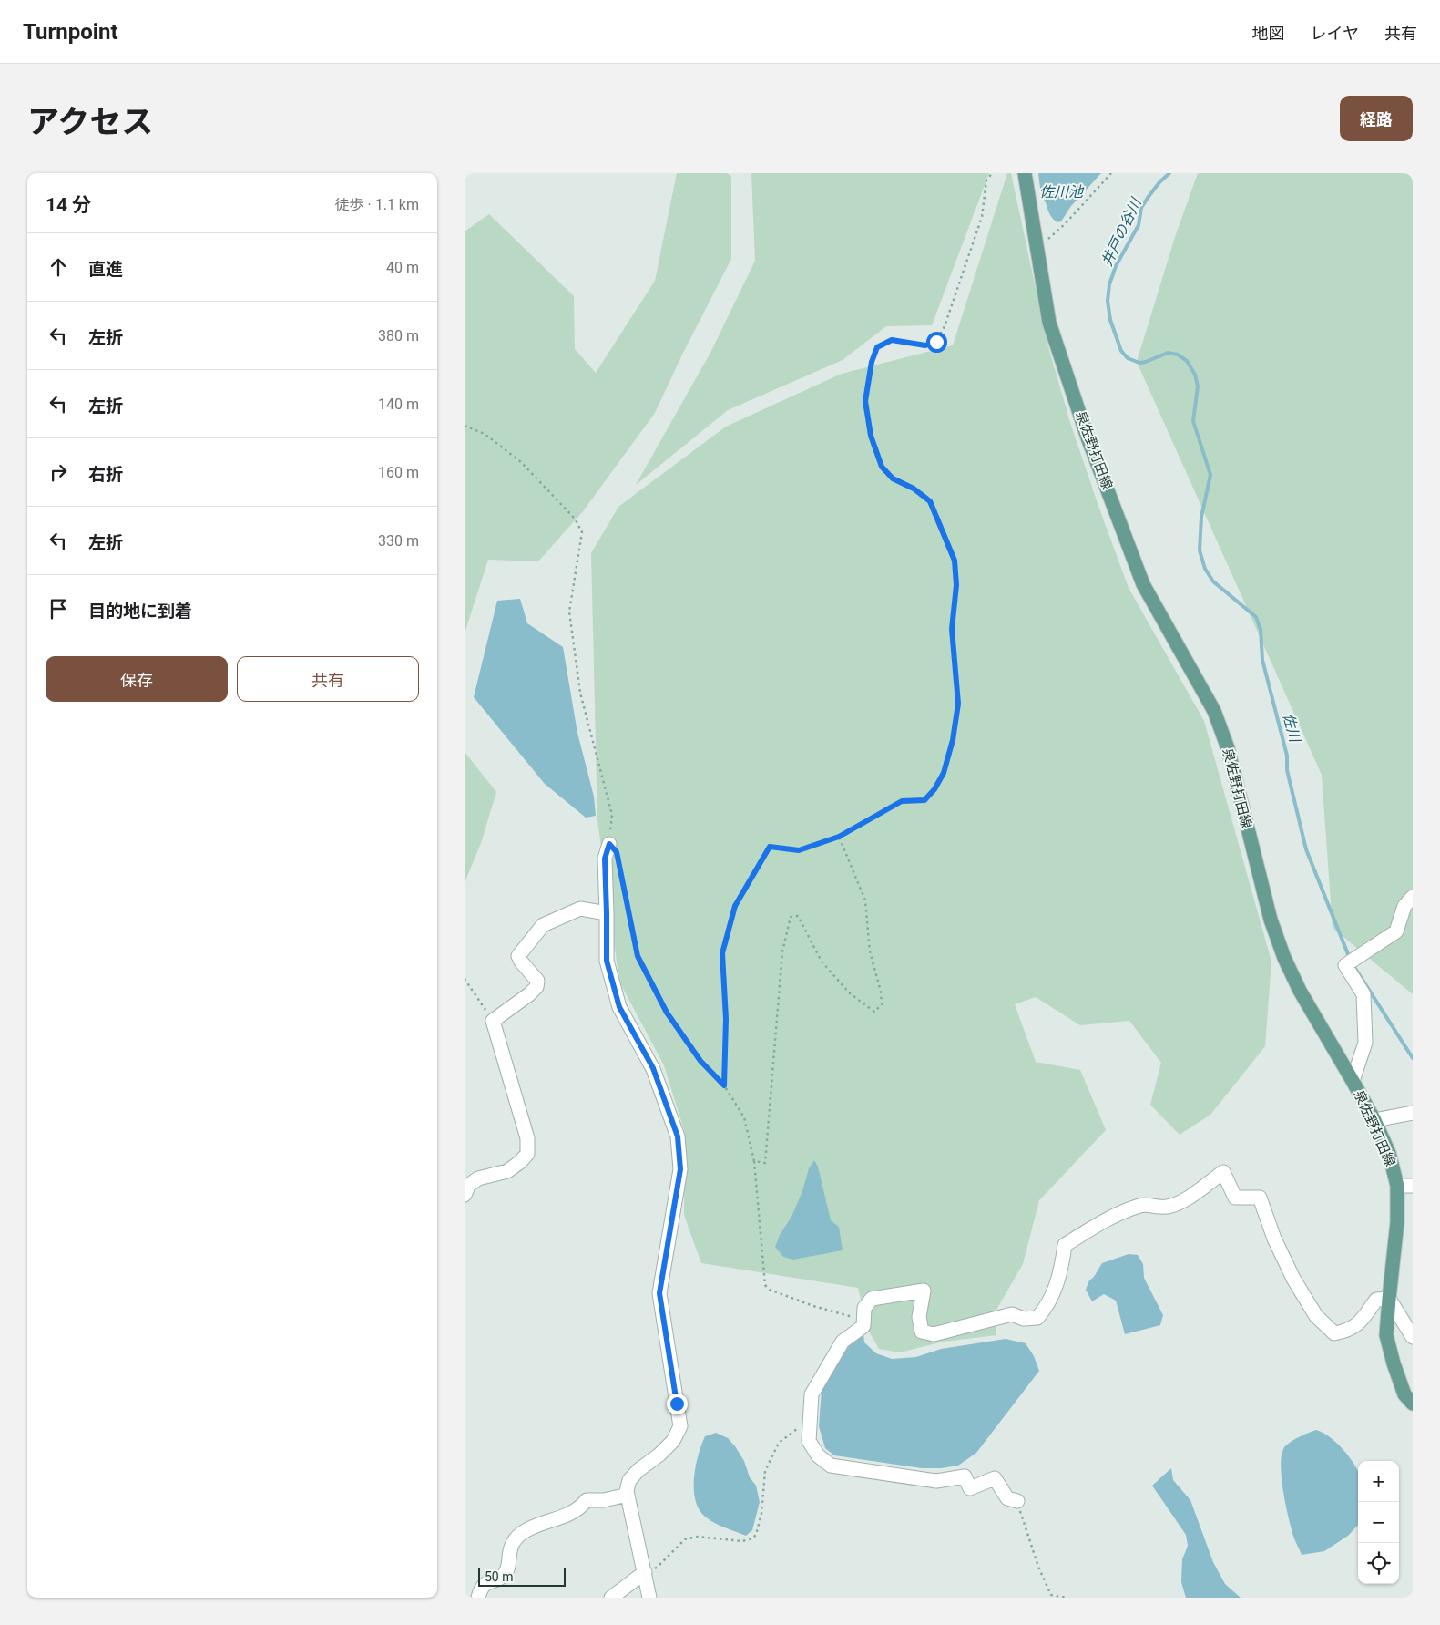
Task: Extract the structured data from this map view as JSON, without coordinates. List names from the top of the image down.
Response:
{
  "streets": {
    "main road": ["泉佐野打田線"]
  },
  "water": ["佐川池", "井戸の谷川", "佐川"],
  "scale_bar": "50 m",
  "page": {
    "header": "Turnpoint",
    "nav": ["地図", "レイヤ", "共有"],
    "title": "アクセス",
    "buttons": [
      "経路",
      ["保存", "共有"]
    ],
    "heading": ["14 分", "徒歩 · 1.1 km"],
    "list": [
      ["直進", "40 m"],
      ["左折", "380 m"],
      ["左折", "140 m"],
      ["右折", "160 m"],
      ["左折", "330 m"],
      "目的地に到着"
    ],
    "map_buttons": ["+", "−"],
    "scale": "50 m"
  }
}
